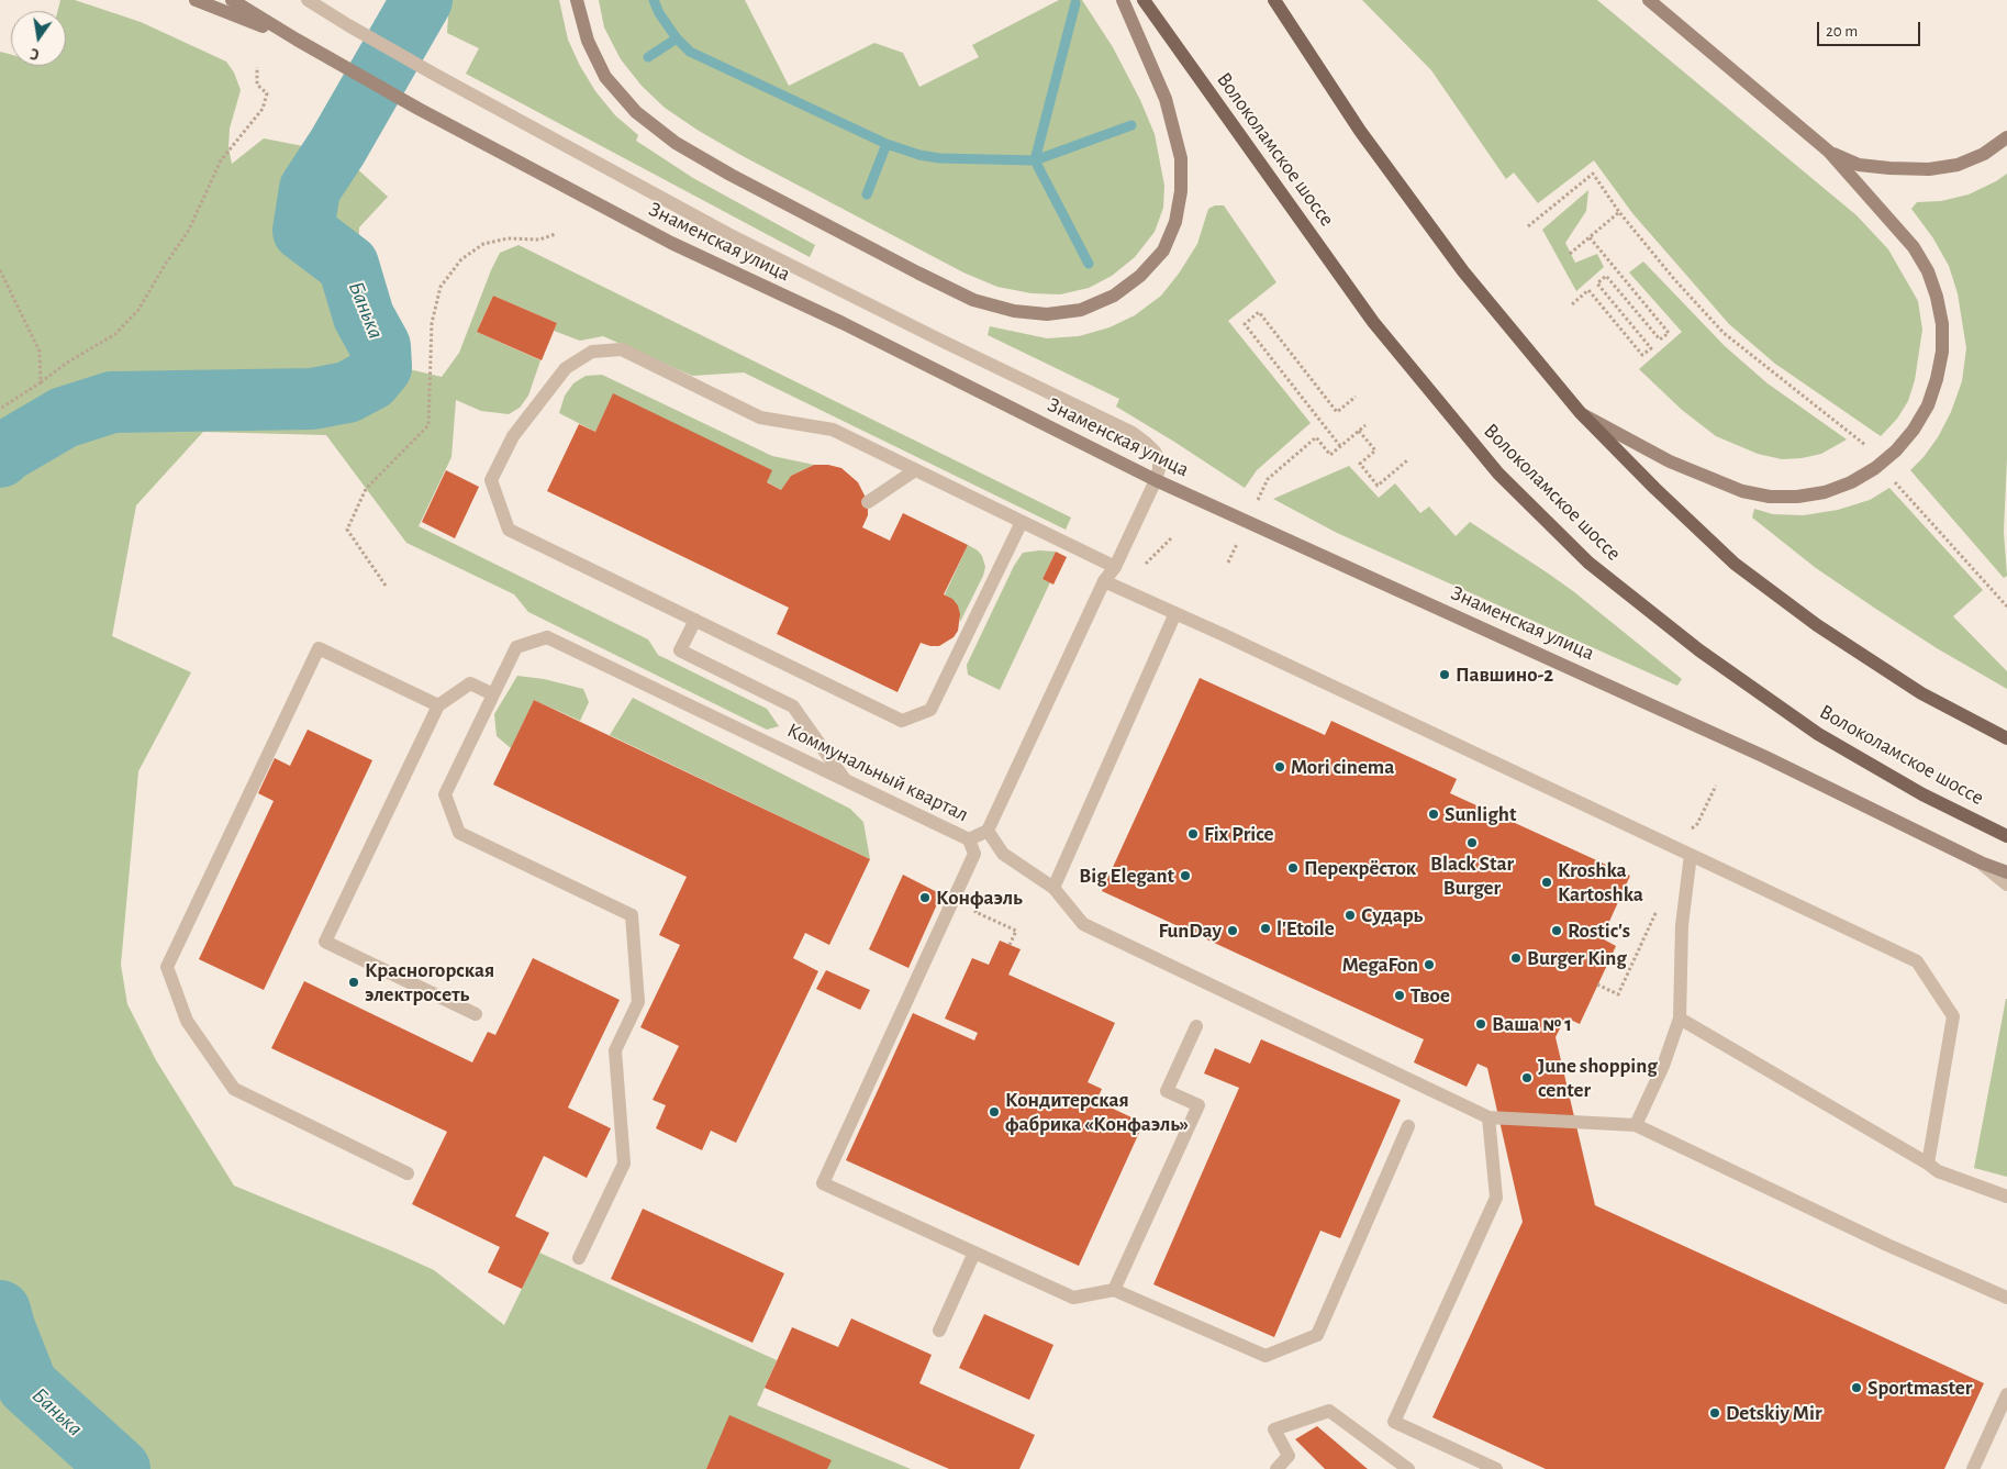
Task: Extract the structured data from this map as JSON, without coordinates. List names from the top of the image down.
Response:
{
  "streets": {
    "main road": ["Волоколамское шоссе", "Знаменская улица"],
    "street": ["Коммунальный квартал"]
  },
  "crossings": [
    ["Знаменская улица", "Коммунальный квартал"]
  ],
  "water": ["Банька"],
  "places": [
    "Павшино-2",
    "Mori cinema",
    "Sunlight",
    "Fix Price",
    "Black Star Burger",
    "Перекрёсток",
    "Big Elegant",
    "Kroshka Kartoshka",
    "Конфаэль",
    "Сударь",
    "l'Etoile",
    "FunDay",
    "Rostic's",
    "Burger King",
    "MegaFon",
    "Красногорская электросеть",
    "Твое",
    "Ваша № 1",
    "June shopping center",
    "Кондитерская фабрика «Конфаэль»",
    "Sportmaster",
    "Detskiy Mir"
  ],
  "scale_bar": "20 m",
  "north": "bottom"
}
